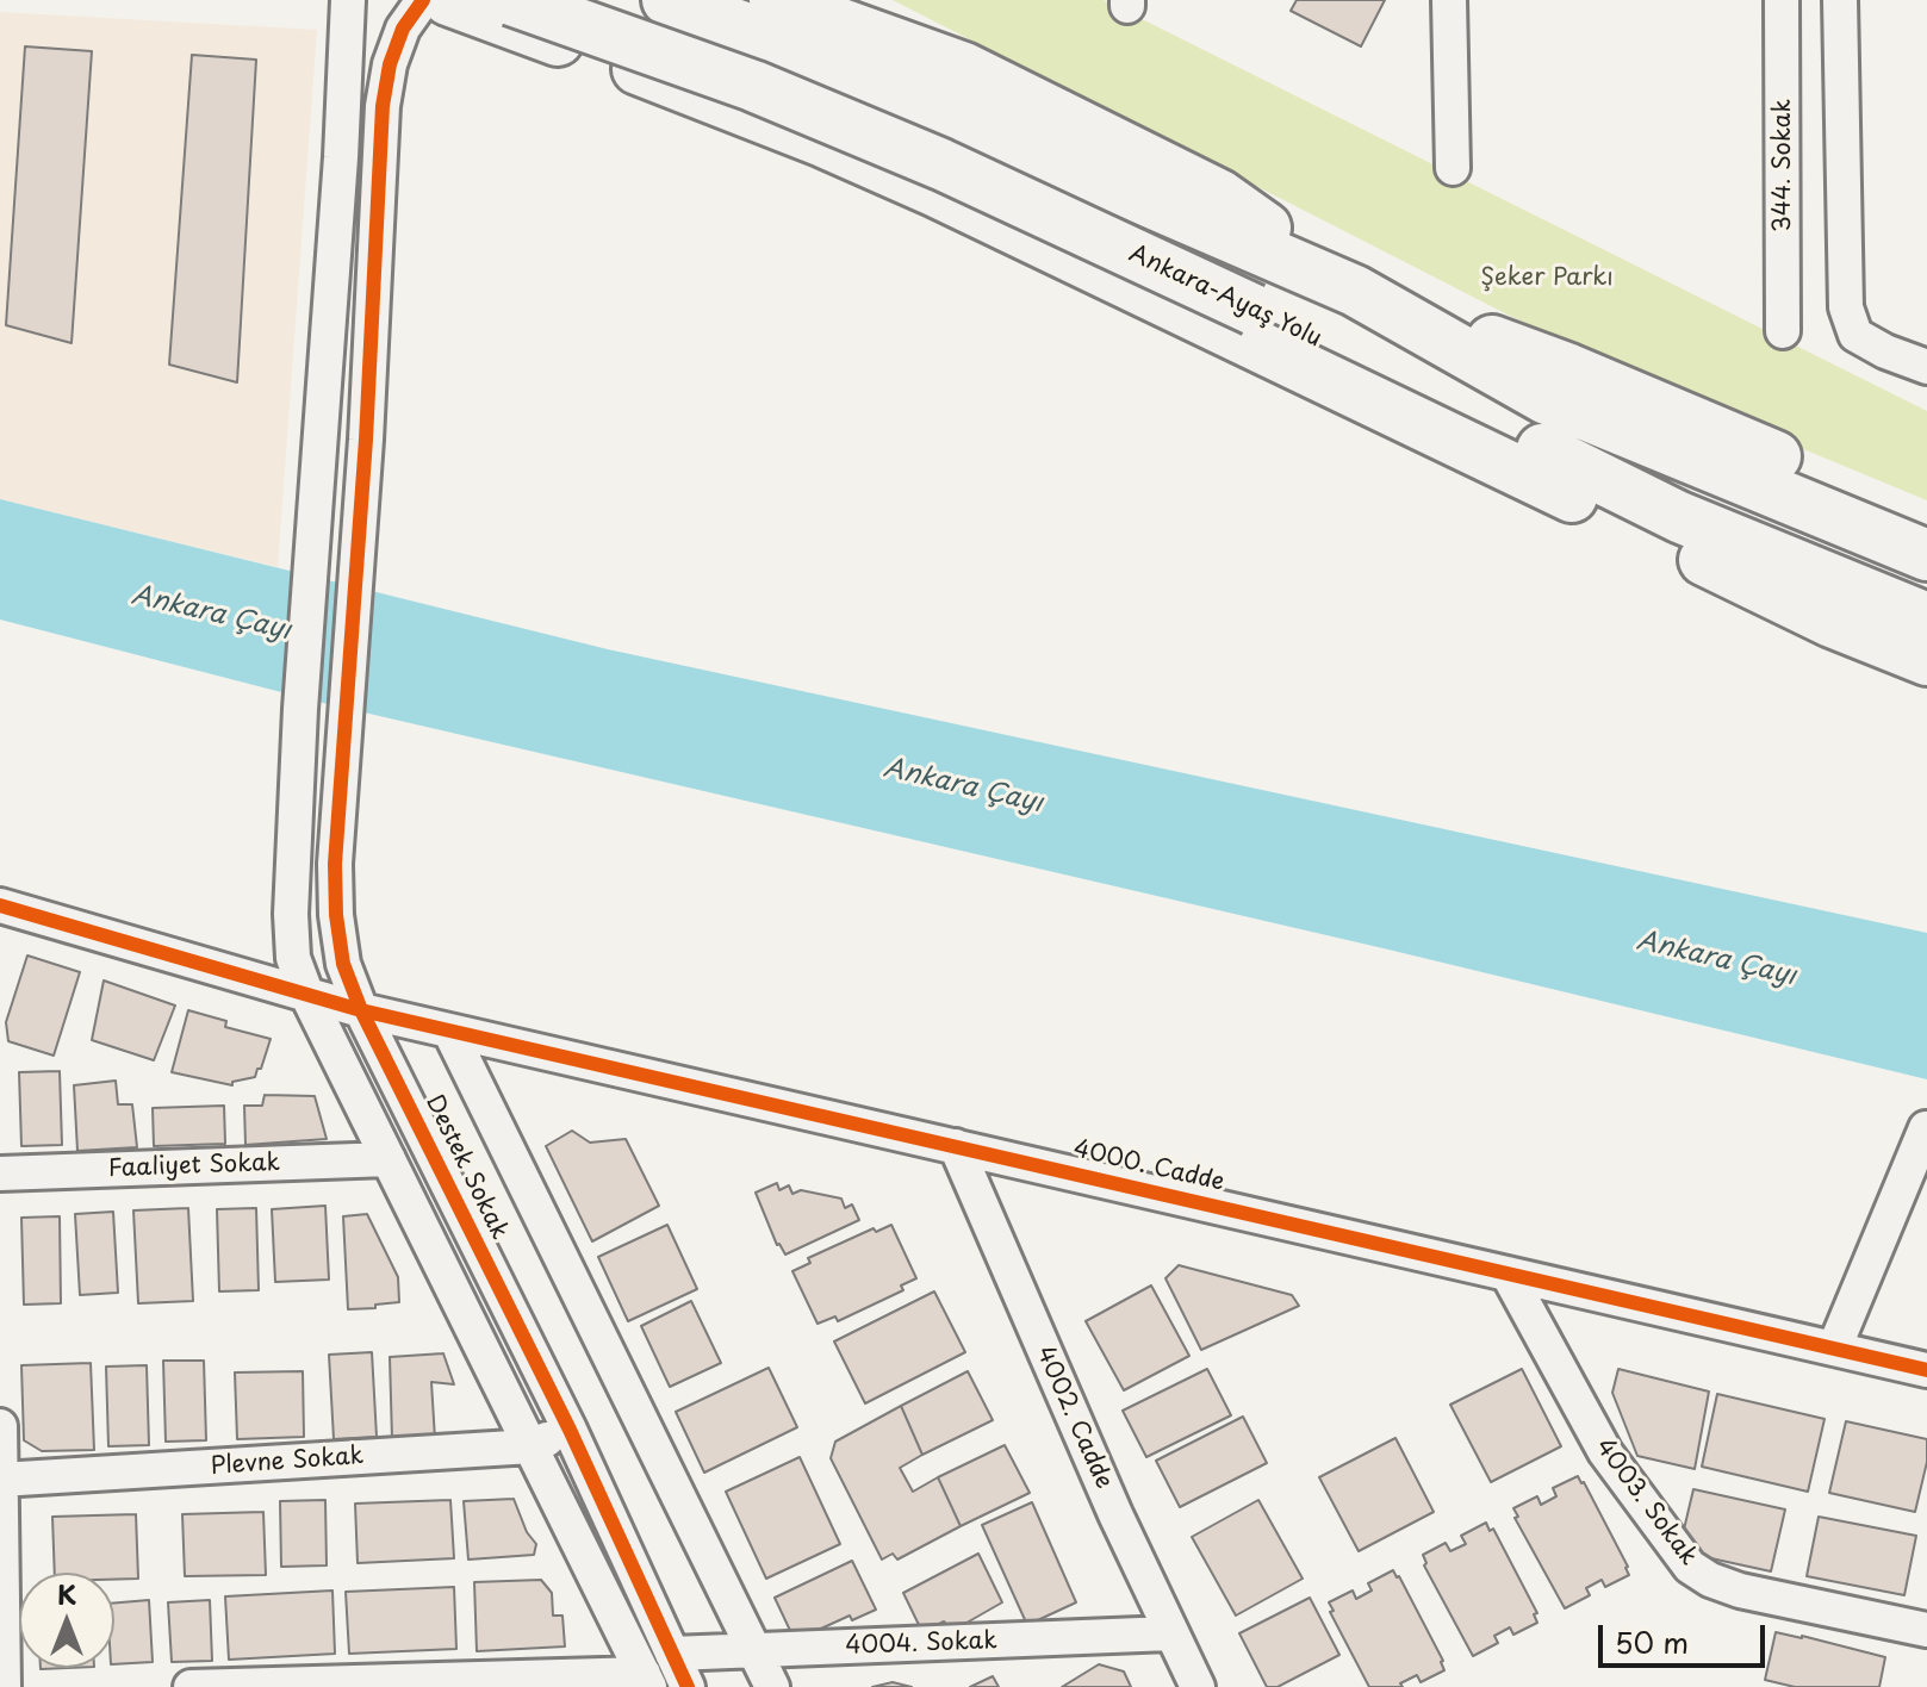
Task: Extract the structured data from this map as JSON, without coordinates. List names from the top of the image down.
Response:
{
  "streets": {
    "highway": ["Ankara-Ayaş Yolu"],
    "street": [
      "344. Sokak",
      "Faaliyet Sokak",
      "4000. Cadde",
      "Destek Sokak",
      "4002. Cadde",
      "Plevne Sokak",
      "4003. Sokak",
      "4004. Sokak"
    ]
  },
  "crossings": [
    ["4000. Cadde", "Destek Sokak"],
    ["4000. Cadde", "4002. Cadde"],
    ["4000. Cadde", "4003. Sokak"],
    ["Destek Sokak", "Plevne Sokak"],
    ["Destek Sokak", "4004. Sokak"],
    ["4002. Cadde", "4004. Sokak"]
  ],
  "water": ["Ankara Çayı"],
  "parks": ["Şeker Parkı"],
  "scale_bar": "50 m",
  "north": "top"
}
